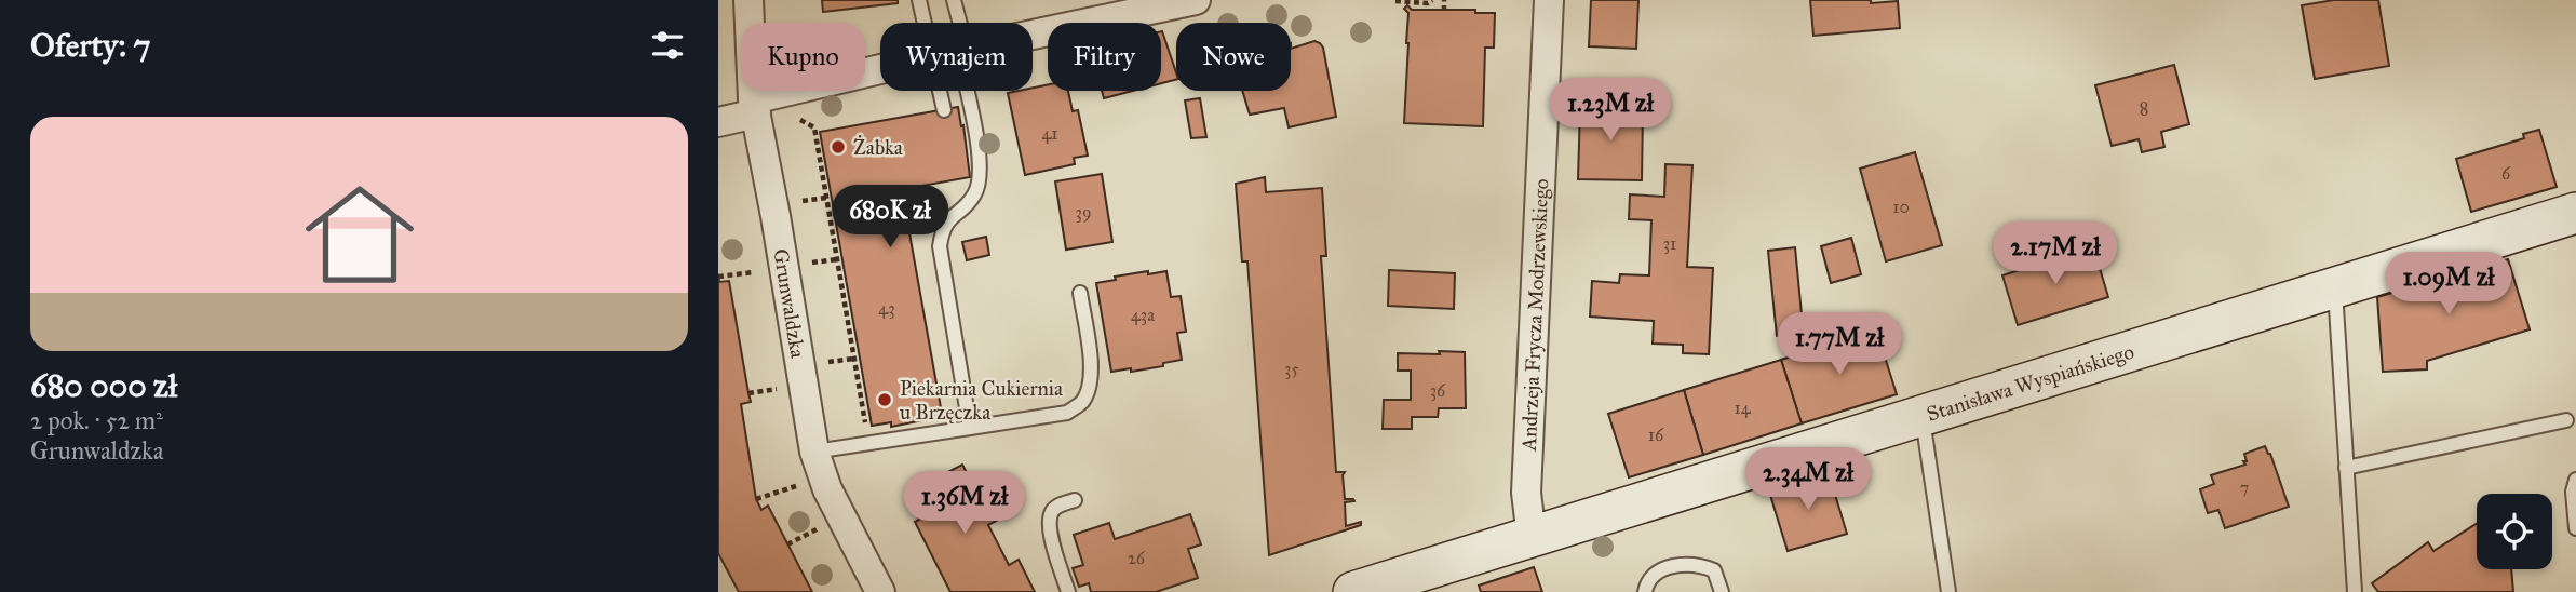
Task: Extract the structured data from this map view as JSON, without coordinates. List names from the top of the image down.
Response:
{
  "streets": {
    "street": ["Grunwaldzka", "Andrzeja Frycza Modrzewskiego", "Stanisława Wyspiańskiego"]
  },
  "crossings": [
    ["Andrzeja Frycza Modrzewskiego", "Stanisława Wyspiańskiego"]
  ],
  "places": ["Żabka", "Piekarnia Cukiernia u Brzęczka"],
  "house_numbers": [
    "8",
    "41",
    "6",
    "10",
    "39",
    "31",
    "43",
    "43a",
    "35",
    "36",
    "14",
    "16",
    "7",
    "26"
  ],
  "page": {
    "heading": "Oferty: 7",
    "chip": [
      "Kupno",
      "Wynajem",
      "Filtry",
      "Nowe"
    ],
    "price": [
      "1.23M zł",
      "680K zł",
      "2.17M zł",
      "1.09M zł",
      "1.77M zł",
      "2.34M zł",
      "1.36M zł"
    ],
    "list": [
      {
        "name": "680 000 zł",
        "note": "2 pok. · 52 m² · Grunwaldzka"
      }
    ]
  }
}
